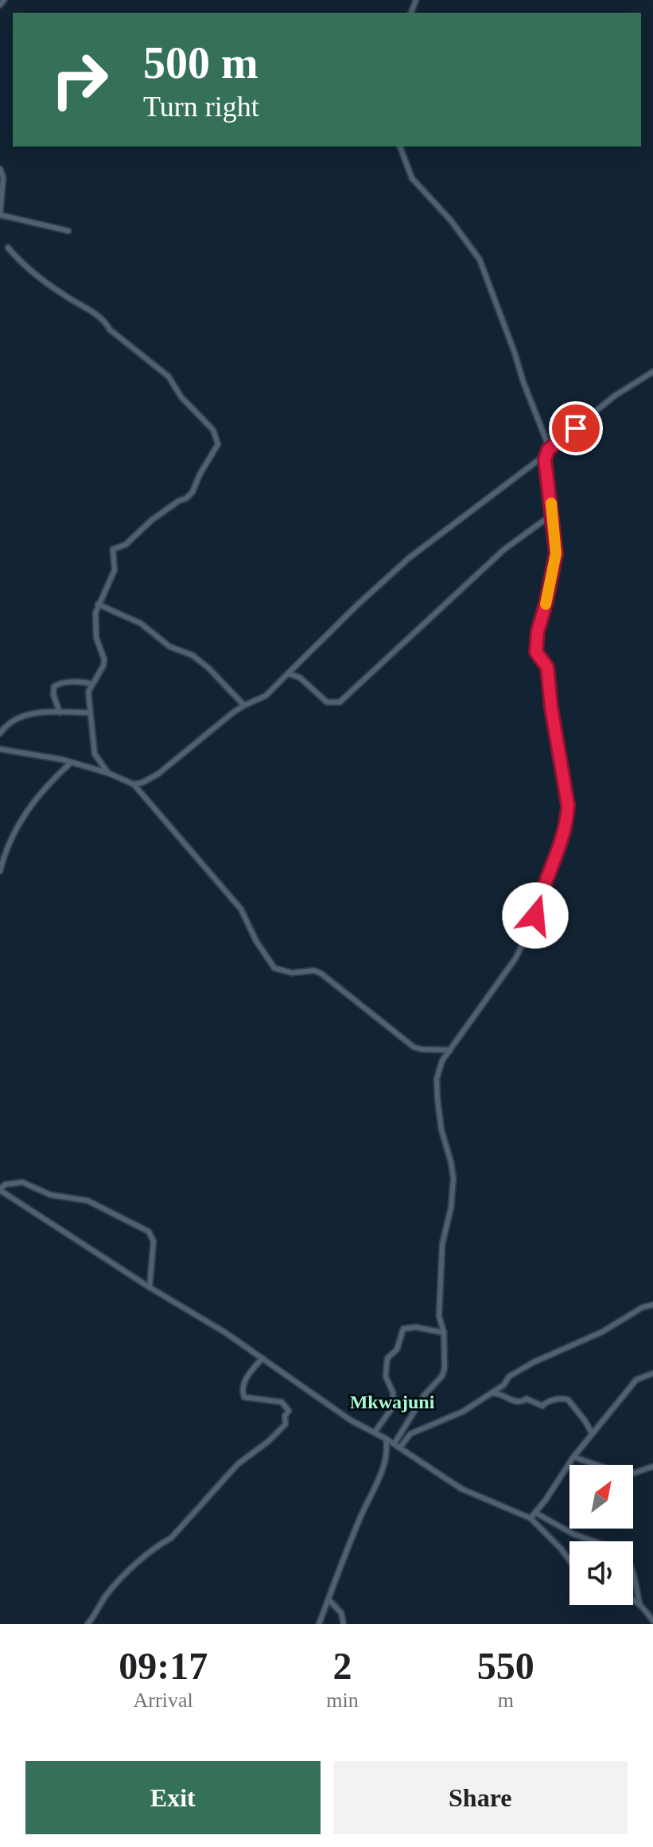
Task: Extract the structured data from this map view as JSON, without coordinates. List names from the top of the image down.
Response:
{
  "districts": ["Mkwajuni"],
  "north": "top right",
  "page": {
    "turn": ["500 m", "Turn right"],
    "eta": [
      "09:17",
      "Arrival",
      "2",
      "min",
      "550",
      "m"
    ],
    "buttons": ["Exit", "Share"]
  }
}
